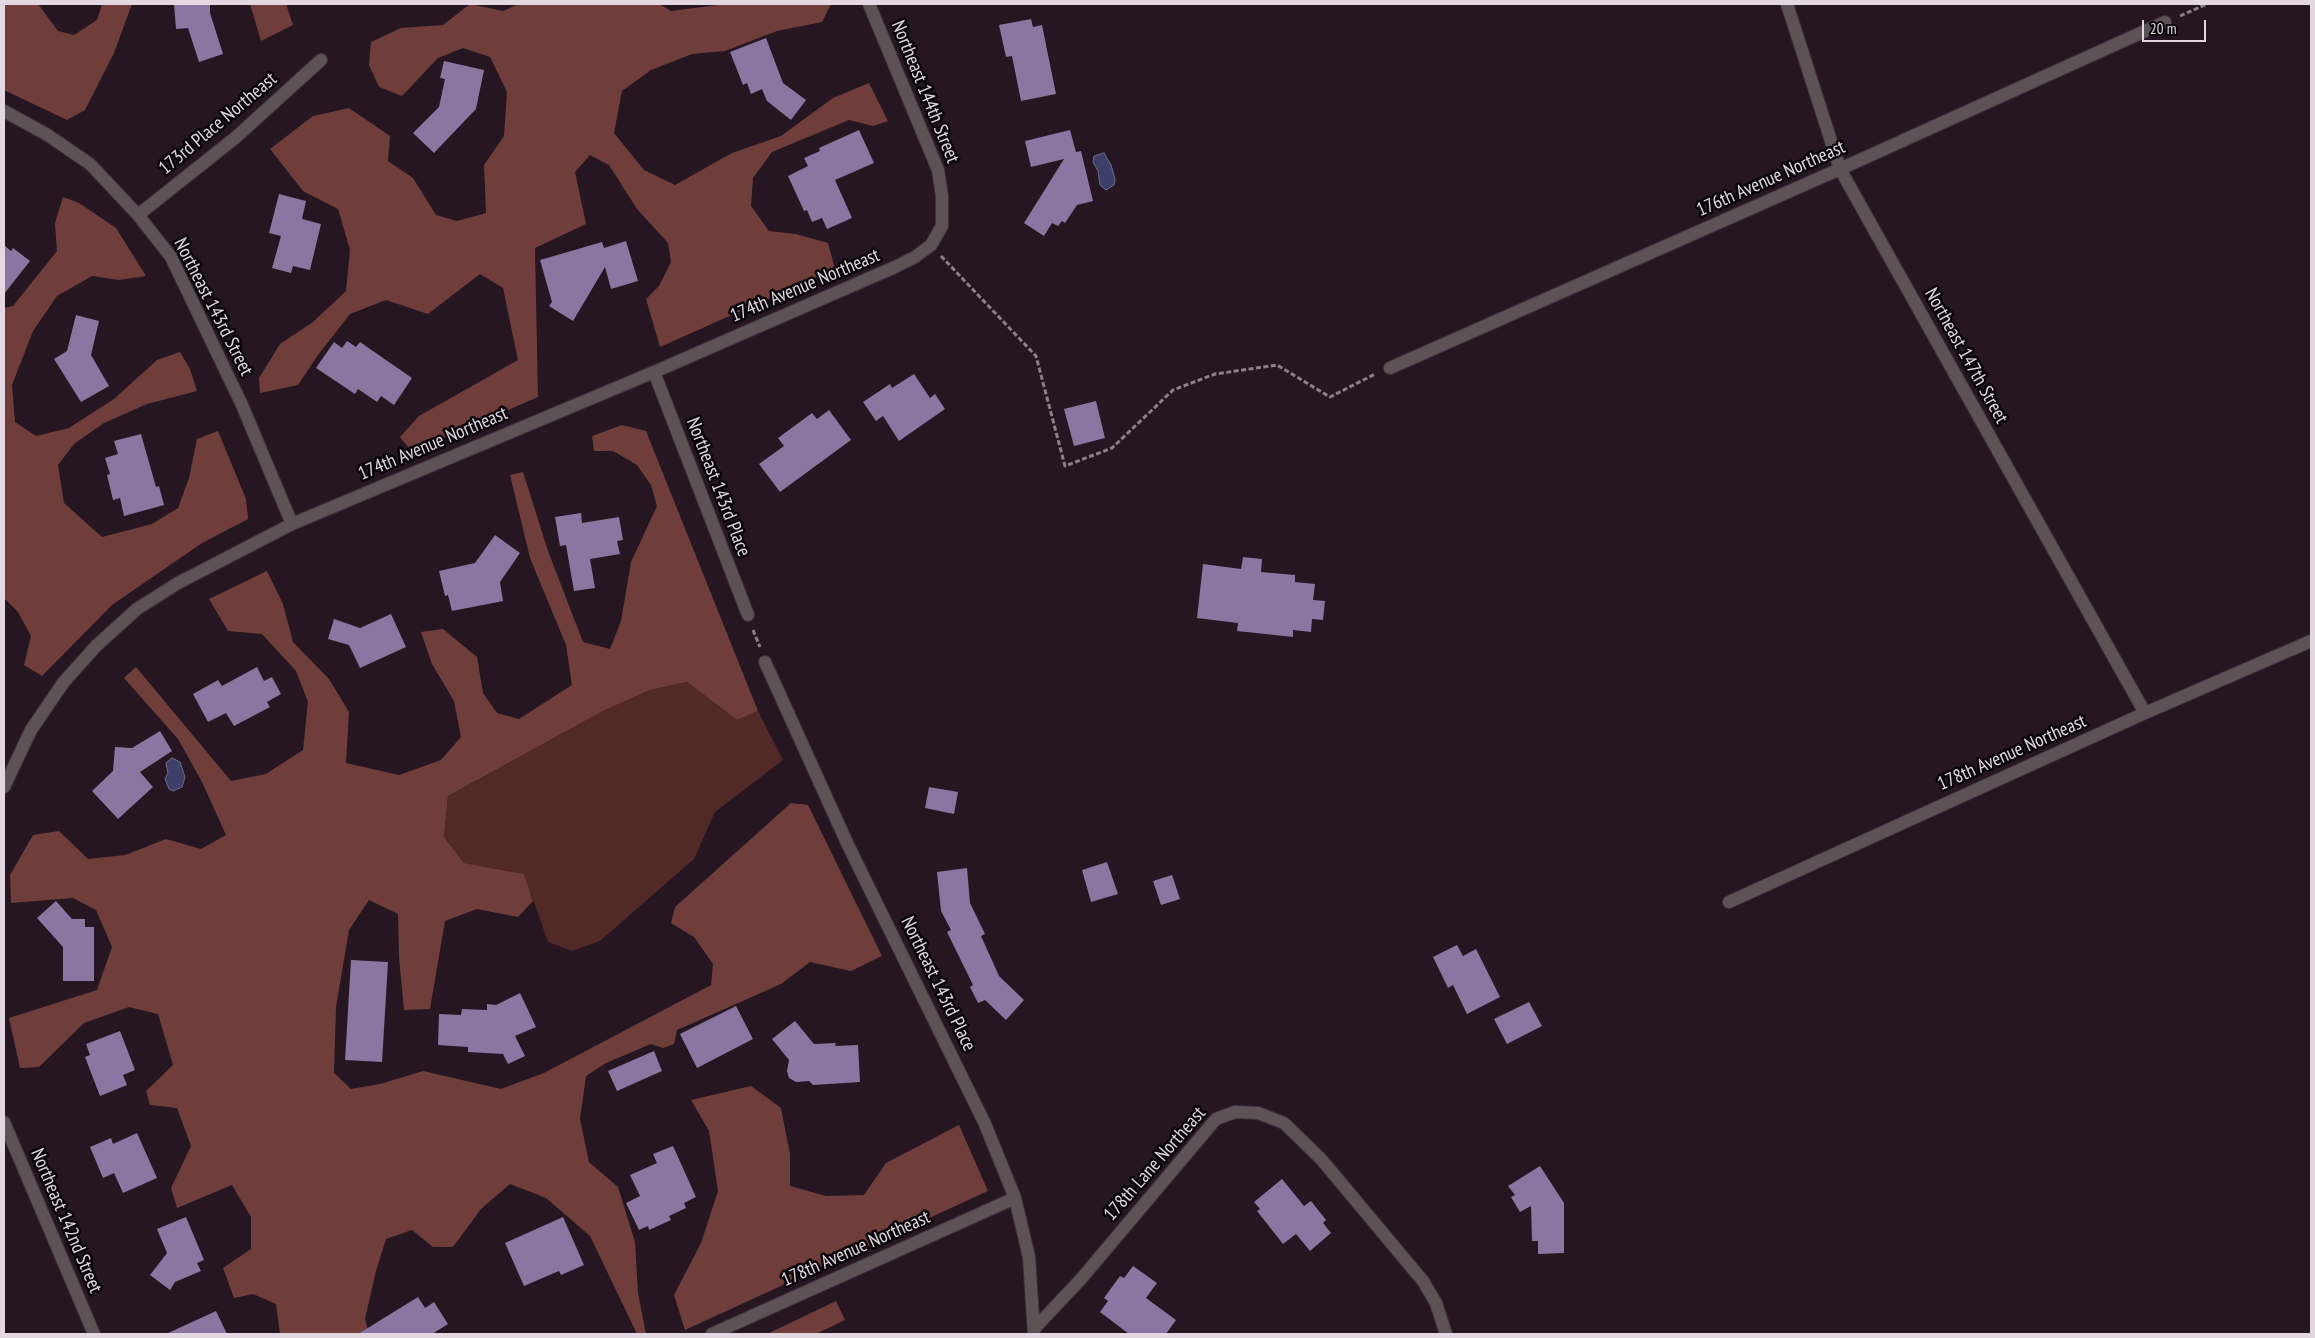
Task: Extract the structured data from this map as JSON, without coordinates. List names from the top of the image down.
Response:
{
  "streets": {
    "street": [
      "Northeast 144th Street",
      "173rd Place Northeast",
      "176th Avenue Northeast",
      "174th Avenue Northeast",
      "Northeast 143rd Street",
      "Northeast 147th Street",
      "Northeast 143rd Place",
      "178th Avenue Northeast",
      "178th Lane Northeast",
      "Northeast 142nd Street"
    ]
  },
  "crossings": [
    ["Northeast 144th Street", "174th Avenue Northeast"],
    ["173rd Place Northeast", "Northeast 143rd Street"],
    ["176th Avenue Northeast", "Northeast 147th Street"],
    ["174th Avenue Northeast", "Northeast 143rd Street"],
    ["174th Avenue Northeast", "Northeast 143rd Place"],
    ["Northeast 147th Street", "178th Avenue Northeast"],
    ["Northeast 143rd Place", "178th Avenue Northeast"],
    ["Northeast 143rd Place", "178th Lane Northeast"]
  ],
  "scale_bar": "20 m"
}
